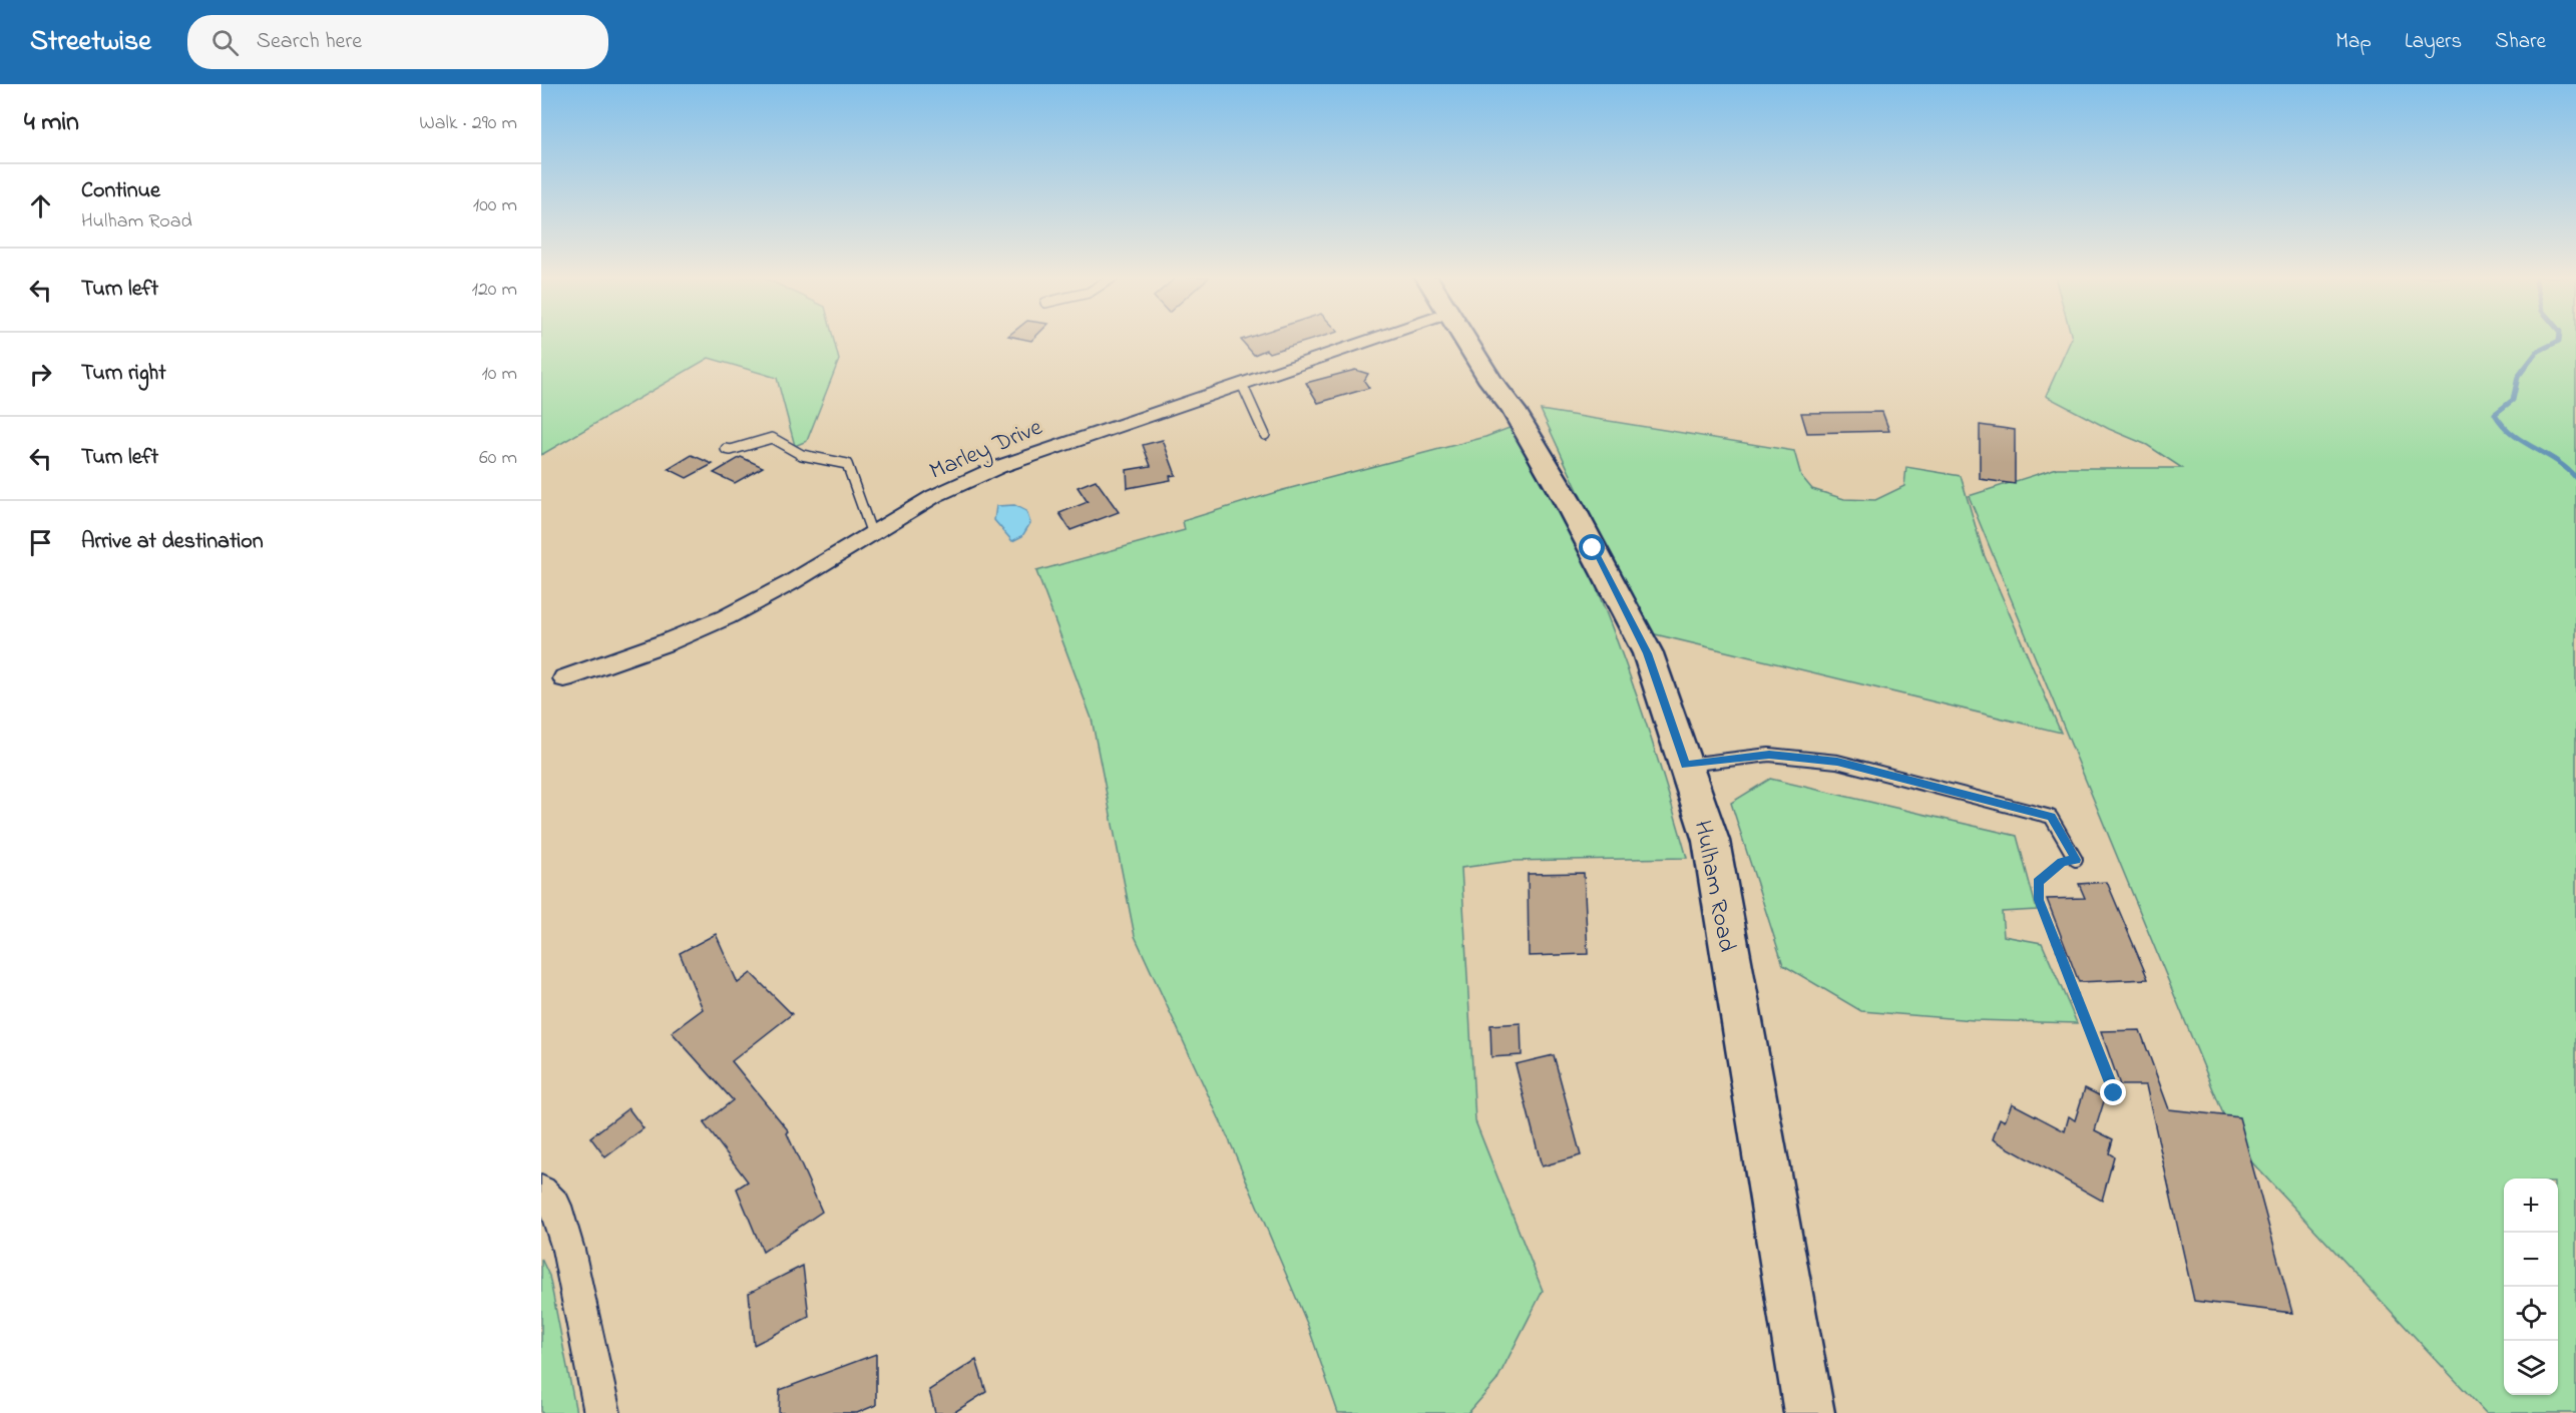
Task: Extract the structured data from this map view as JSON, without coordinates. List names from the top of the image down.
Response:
{
  "streets": {
    "street": ["Marley Drive", "Hulham Road"]
  },
  "page": {
    "header": "Streetwise",
    "search": "Search here",
    "nav": ["Map", "Layers", "Share"],
    "heading": ["4 min", "Walk · 290 m"],
    "list": [
      ["Continue", "Hulham Road", "100 m"],
      ["Turn left", "120 m"],
      ["Turn right", "10 m"],
      ["Turn left", "60 m"],
      "Arrive at destination"
    ],
    "map_buttons": ["+", "−"]
  }
}
